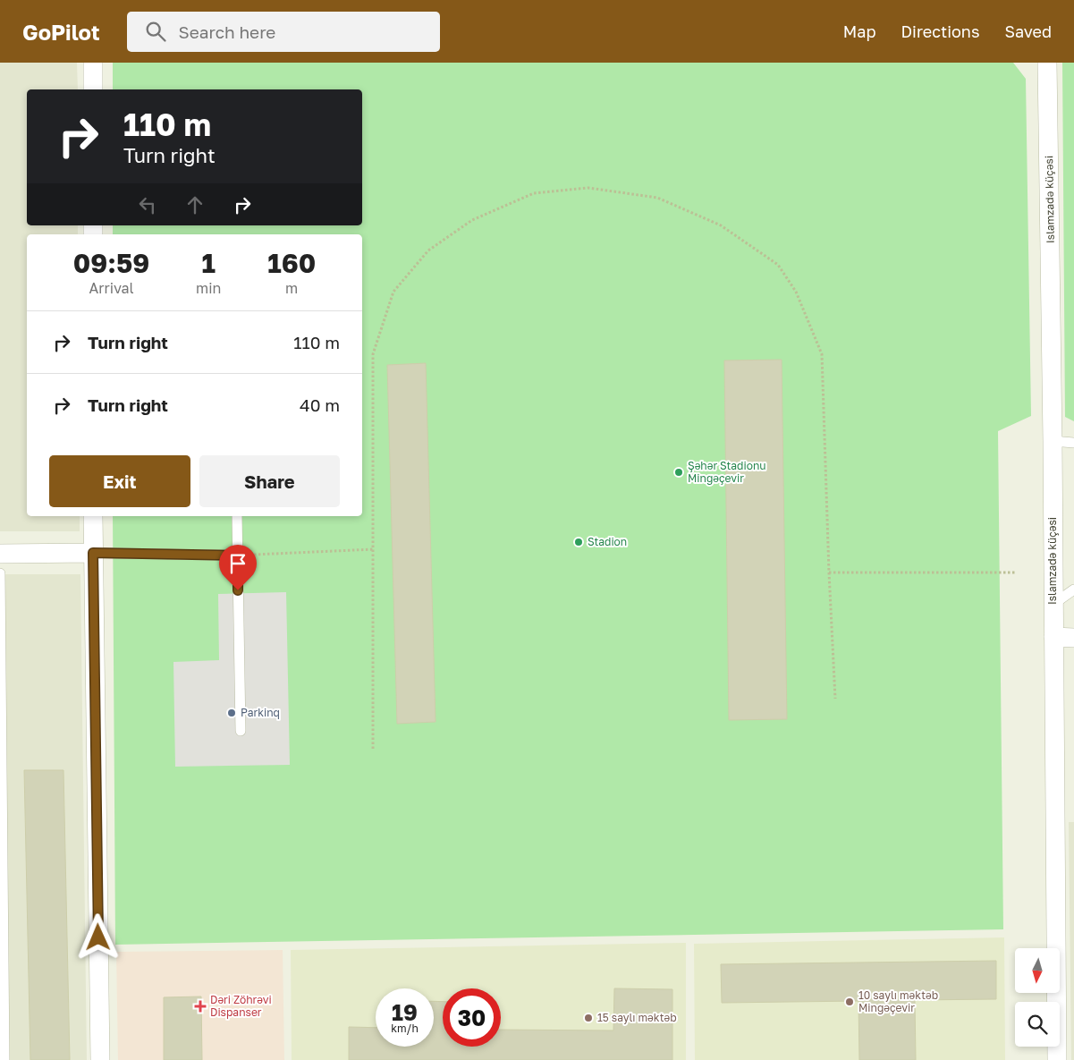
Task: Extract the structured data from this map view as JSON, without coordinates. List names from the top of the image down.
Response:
{
  "streets": {
    "street": ["Islamzadə küçəsi"]
  },
  "places": {
    "other": [
      "Şəhər Stadionu Mingəçevir",
      "Stadion",
      "Parkinq",
      "10 saylı məktəb Mingəçevir",
      "15 saylı məktəb"
    ],
    "health": ["Dəri Zöhrəvi Dispanser"]
  },
  "north": "bottom",
  "page": {
    "header": "GoPilot",
    "search": "Search here",
    "nav": ["Map", "Directions", "Saved"],
    "turn": ["110 m", "Turn right"],
    "eta": [
      "09:59",
      "Arrival",
      "1",
      "min",
      "160",
      "m"
    ],
    "list": [
      {
        "name": "Turn right",
        "value": "110 m"
      },
      {
        "name": "Turn right",
        "value": "40 m"
      }
    ],
    "buttons": ["Exit", "Share"],
    "speed": "19 km/h",
    "limit": "30"
  }
}
